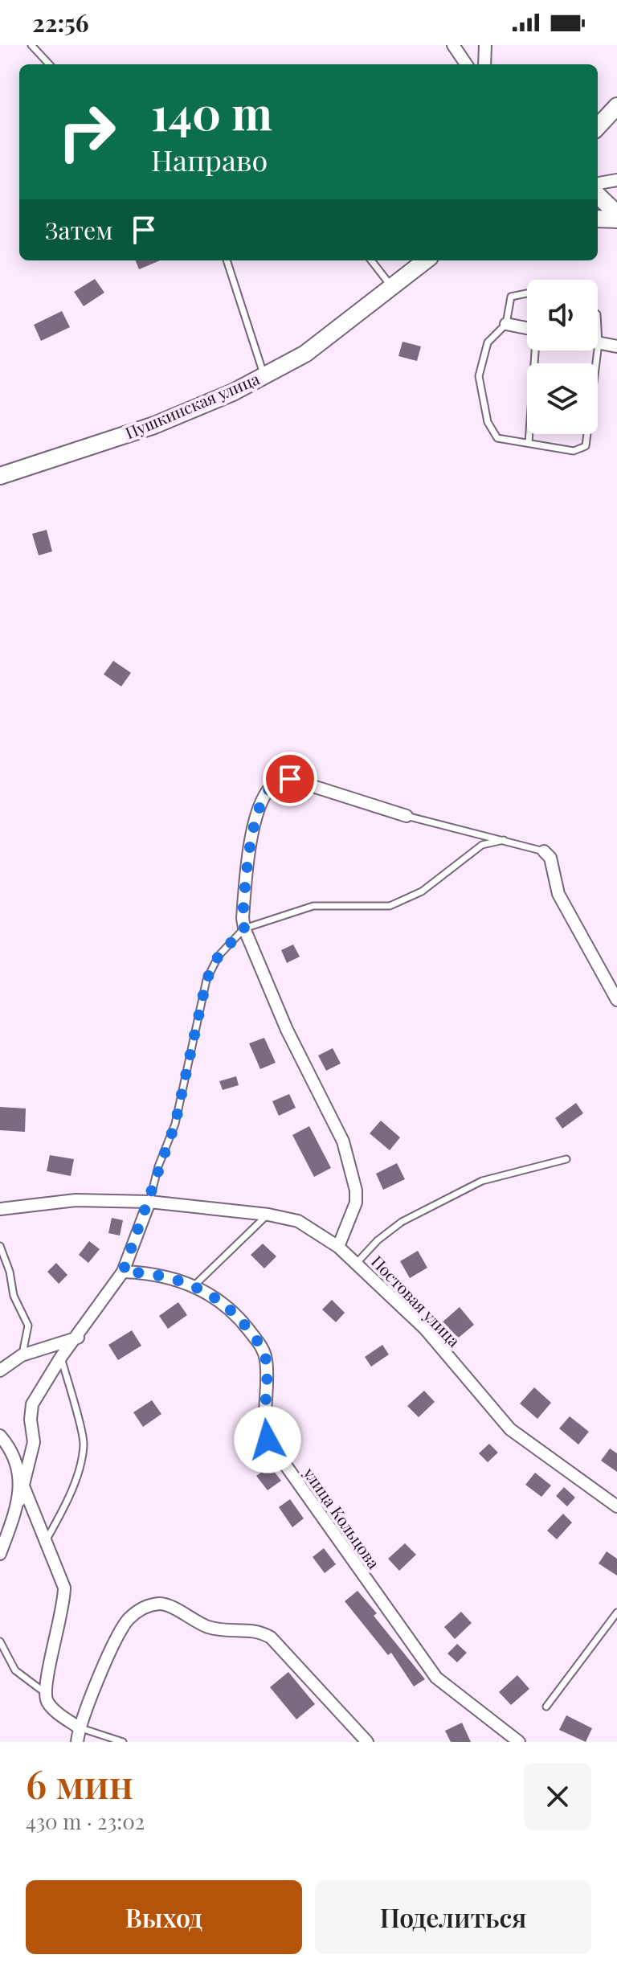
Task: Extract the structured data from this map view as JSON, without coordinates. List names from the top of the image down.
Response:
{
  "streets": {
    "main road": ["Пушкинская улица"],
    "street": ["Постовая улица", "улица Кольцова"]
  },
  "page": {
    "status": "22:56",
    "turn": ["140 m", "Направо"],
    "then": "Затем",
    "heading": ["6 мин", "430 m · 23:02"],
    "buttons": ["Выход", "Поделиться"]
  }
}
